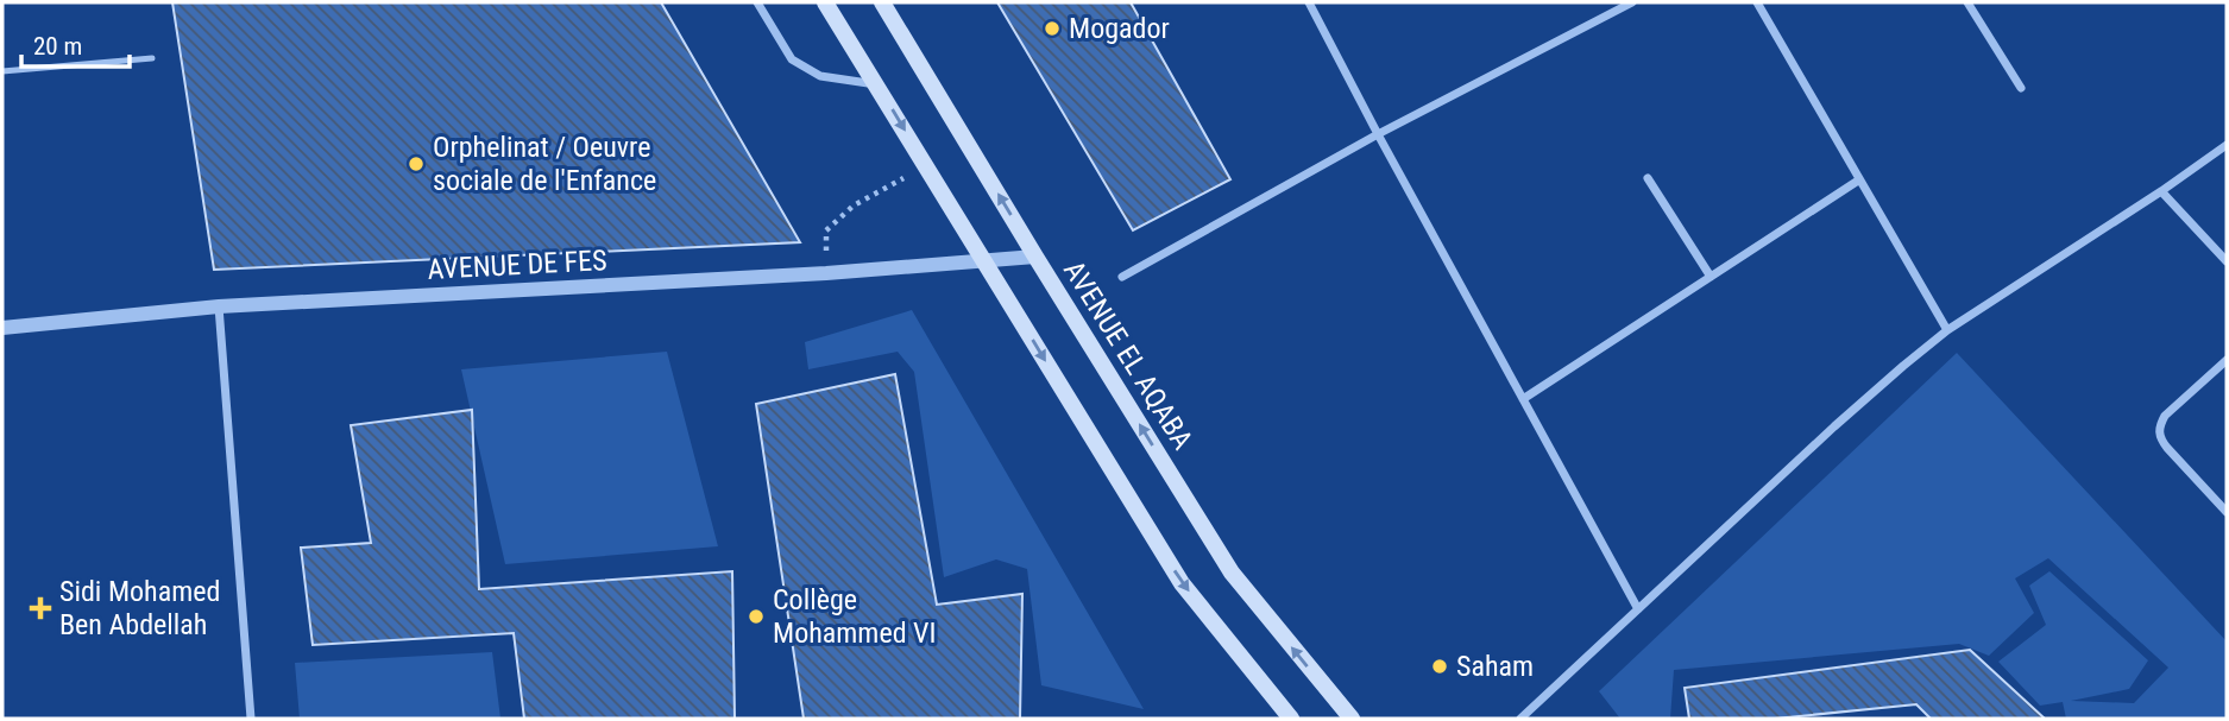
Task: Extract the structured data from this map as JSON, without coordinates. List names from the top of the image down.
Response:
{
  "streets": {
    "main road": ["AVENUE EL AQABA"],
    "street": ["AVENUE DE FES"]
  },
  "crossings": [
    ["AVENUE DE FES", "AVENUE EL AQABA"]
  ],
  "places": {
    "other": [
      "Mogador",
      "Orphelinat / Oeuvre sociale de l'Enfance",
      "Collège Mohammed VI",
      "Saham"
    ],
    "health": ["Sidi Mohamed Ben Abdellah"]
  },
  "scale_bar": "20 m"
}
